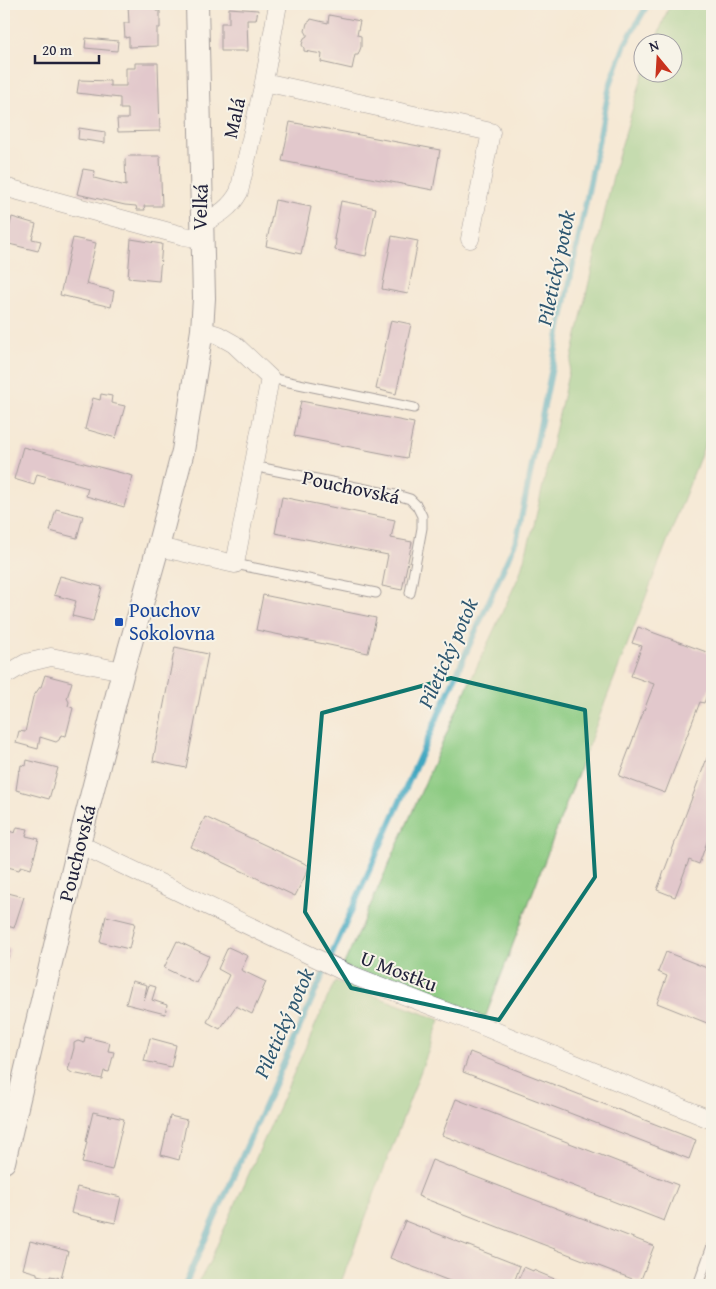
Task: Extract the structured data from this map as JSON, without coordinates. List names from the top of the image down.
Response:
{
  "streets": {
    "street": [
      "Malá",
      "Velká",
      "Pouchovská",
      "U Mostku"
    ]
  },
  "crossings": [
    ["Malá", "Velká"],
    ["Malá", "Pouchovská"],
    ["Velká", "Pouchovská"],
    ["Pouchovská", "U Mostku"]
  ],
  "water": ["Piletický potok"],
  "places": {
    "transit": ["Pouchov Sokolovna"]
  },
  "scale_bar": "20 m",
  "north": "top"
}
